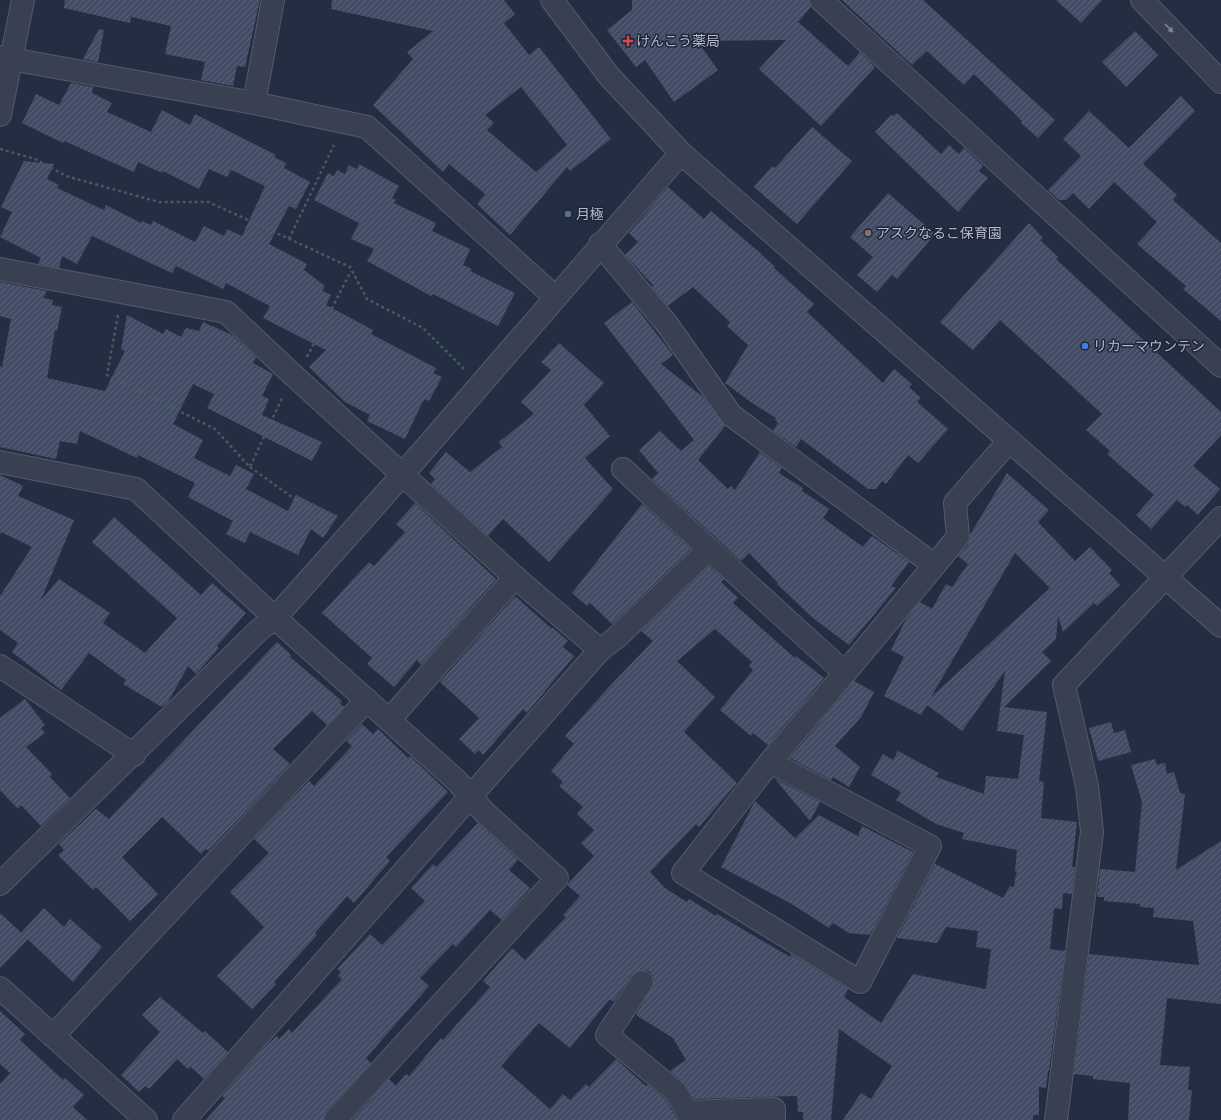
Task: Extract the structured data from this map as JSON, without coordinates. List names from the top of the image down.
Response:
{
  "places": {
    "health": ["けんこう薬局"],
    "other": ["月極", "アスクなるこ保育園", "リカーマウンテン"]
  }
}
